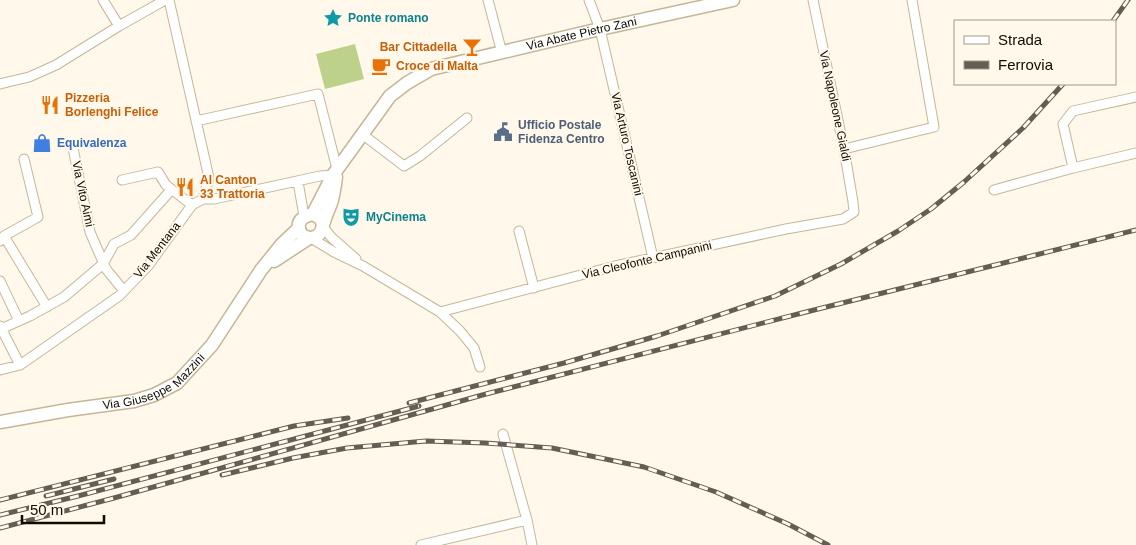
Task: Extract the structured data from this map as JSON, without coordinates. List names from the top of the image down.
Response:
{
  "streets": {
    "street": [
      "Via Abate Pietro Zani",
      "Via Napoleone Gialdi",
      "Via Arturo Toscanini",
      "Via Vito Aimi",
      "Via Mentana",
      "Via Cleofonte Campanini",
      "Via Giuseppe Mazzini"
    ]
  },
  "crossings": [
    ["Via Abate Pietro Zani", "Via Arturo Toscanini"],
    ["Via Napoleone Gialdi", "Via Cleofonte Campanini"],
    ["Via Arturo Toscanini", "Via Cleofonte Campanini"],
    ["Via Vito Aimi", "Via Mentana"]
  ],
  "places": {
    "place": ["Ponte romano"],
    "bar": ["Bar Cittadella"],
    "cafe": ["Croce di Malta"],
    "restaurant": ["Pizzeria Borlenghi Felice", "Al Canton 33 Trattoria"],
    "public building": ["Ufficio Postale Fidenza Centro"],
    "shop": ["Equivalenza"],
    "theatre": ["MyCinema"]
  },
  "legend": ["Strada", "Ferrovia"],
  "scale_bar": "50 m"
}
